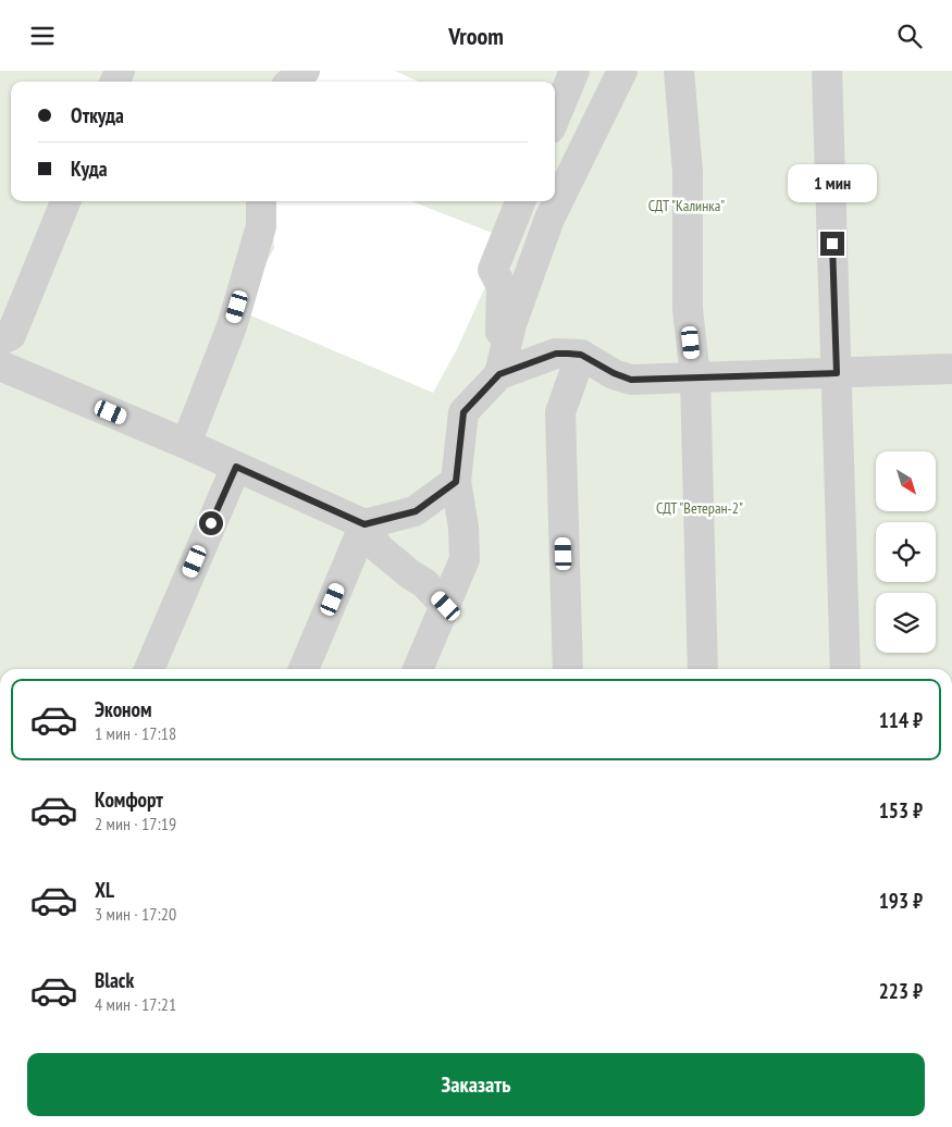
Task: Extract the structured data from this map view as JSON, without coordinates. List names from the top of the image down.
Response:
{
  "parks": ["СДТ \"Калинка\"", "СДТ \"Ветеран-2\""],
  "north": "bottom right",
  "page": {
    "header": "Vroom",
    "banner": ["Откуда", "Куда"],
    "bubble": "1 мин",
    "list": [
      {
        "name": "Эконом",
        "note": "1 мин · 17:18",
        "value": "114 ₽"
      },
      {
        "name": "Комфорт",
        "note": "2 мин · 17:19",
        "value": "153 ₽"
      },
      {
        "name": "XL",
        "note": "3 мин · 17:20",
        "value": "193 ₽"
      },
      {
        "name": "Black",
        "note": "4 мин · 17:21",
        "value": "223 ₽"
      }
    ],
    "buttons": "Заказать"
  }
}
